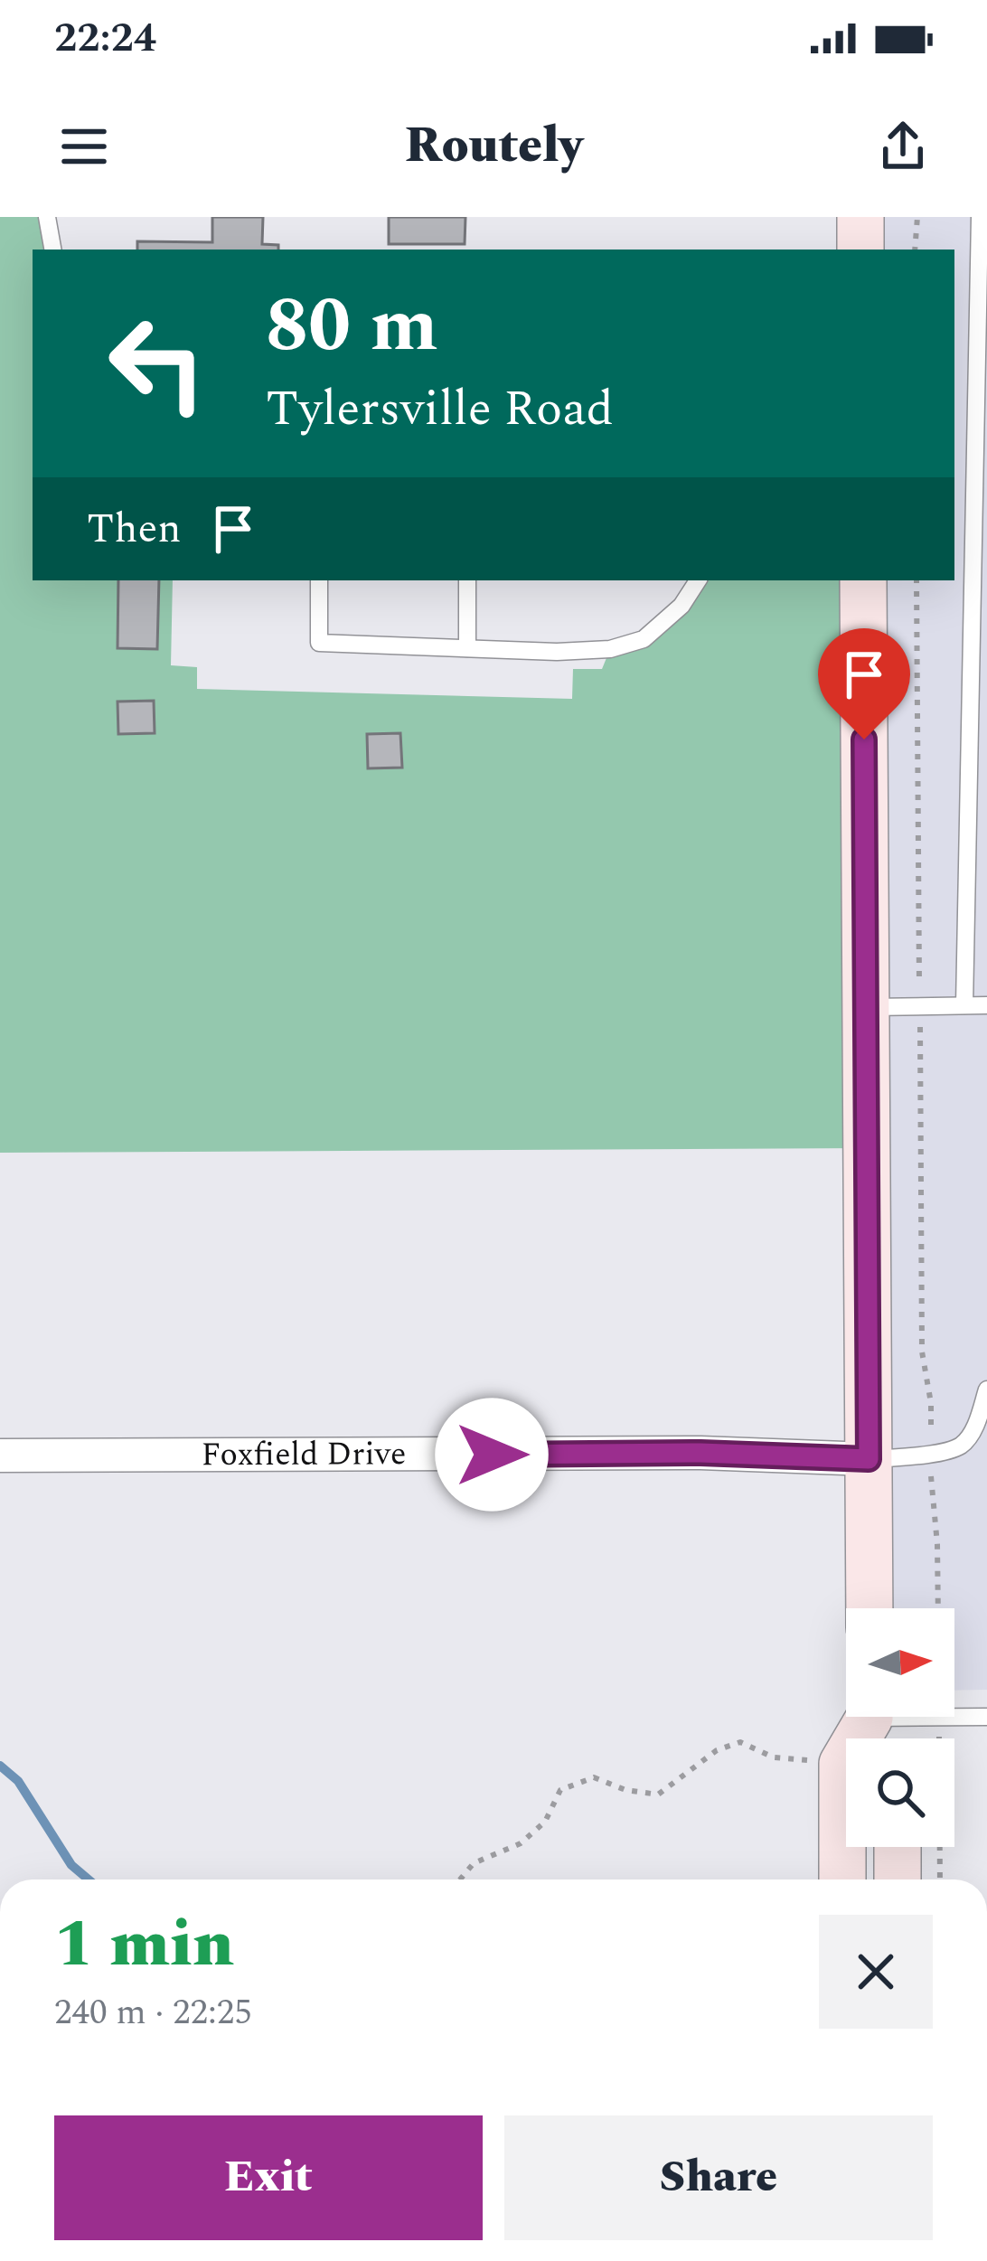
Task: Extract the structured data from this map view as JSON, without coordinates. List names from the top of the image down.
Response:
{
  "streets": {
    "street": ["Foxfield Drive"]
  },
  "north": "right",
  "page": {
    "status": "22:24",
    "header": "Routely",
    "turn": ["80 m", "Tylersville Road"],
    "then": "Then",
    "heading": ["1 min", "240 m · 22:25"],
    "buttons": ["Exit", "Share"]
  }
}
